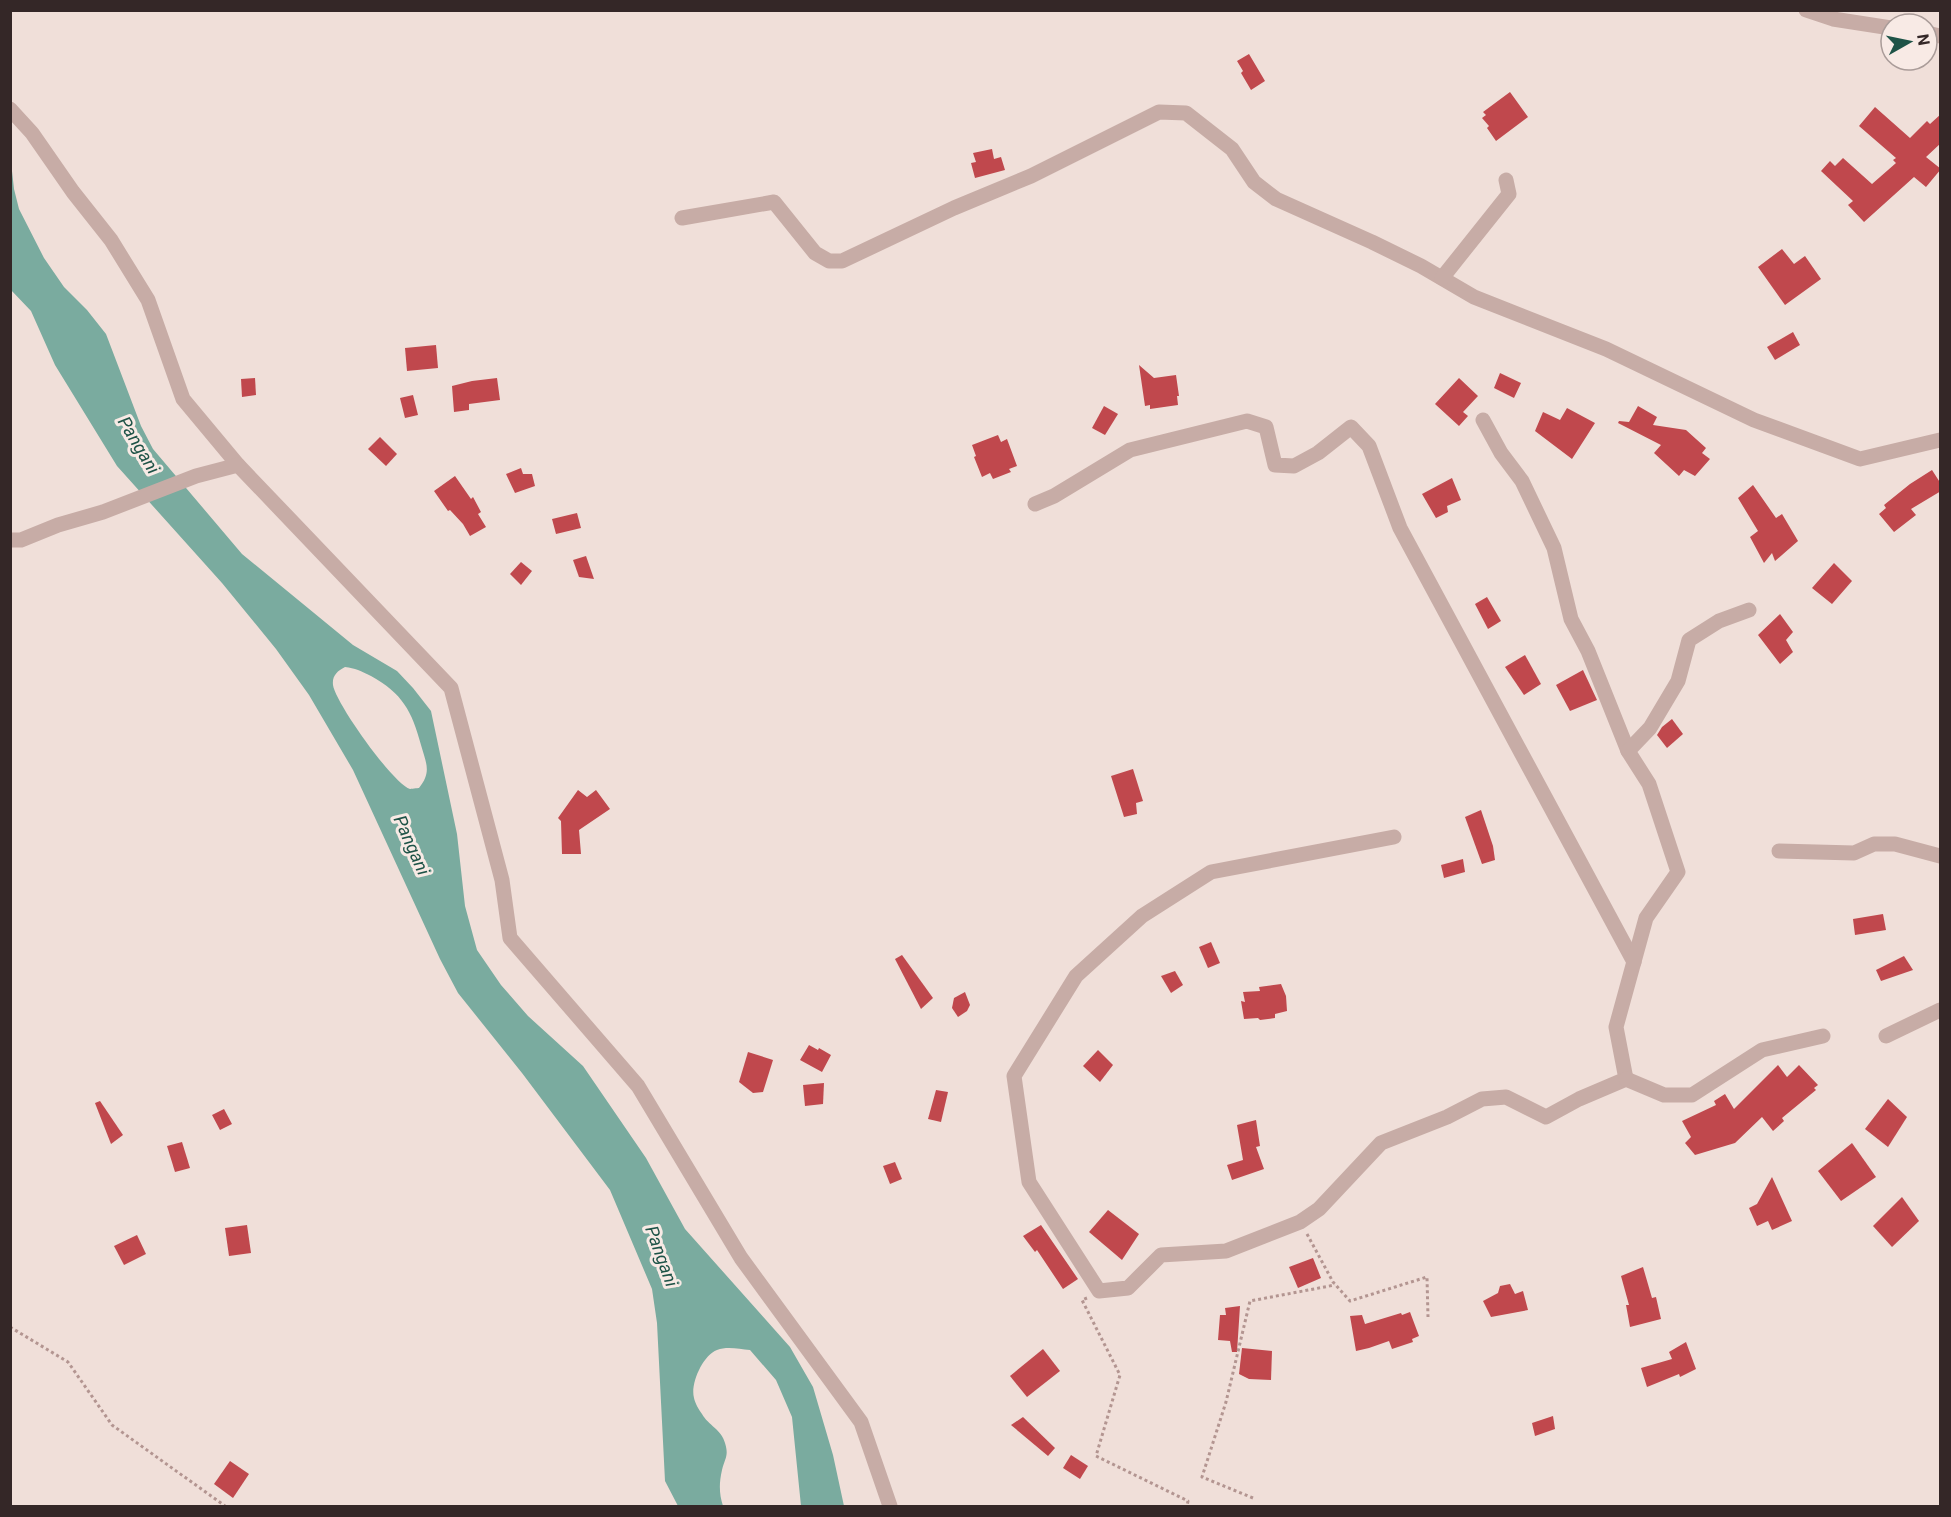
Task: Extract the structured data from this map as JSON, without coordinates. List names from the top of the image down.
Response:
{
  "water": ["Pangani"],
  "north": "right"
}
